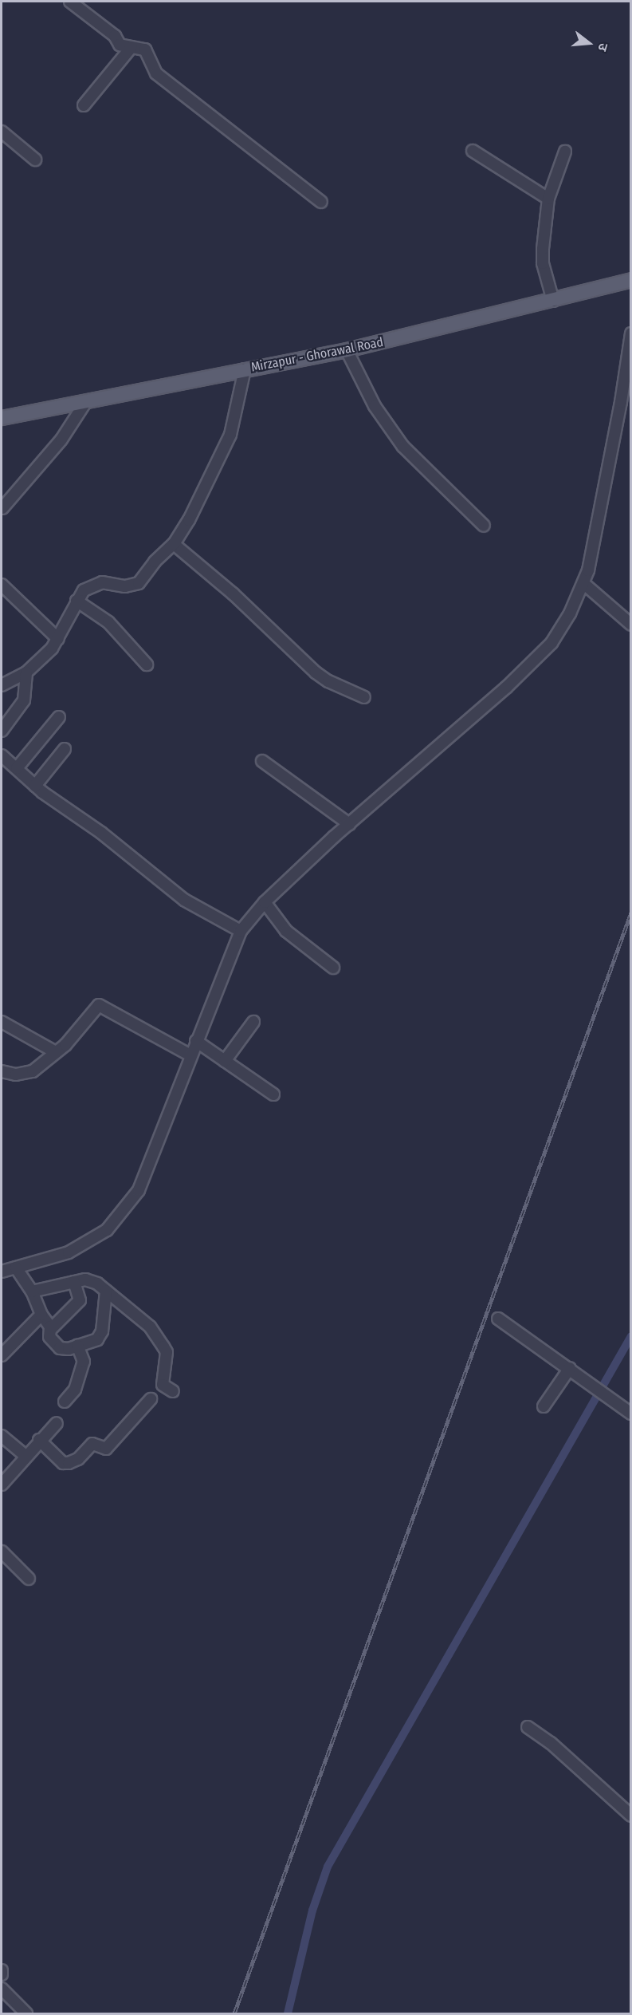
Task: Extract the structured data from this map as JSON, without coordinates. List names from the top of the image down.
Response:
{
  "streets": {
    "main road": ["Mirzapur - Ghorawal Road"]
  },
  "north": "right"
}
